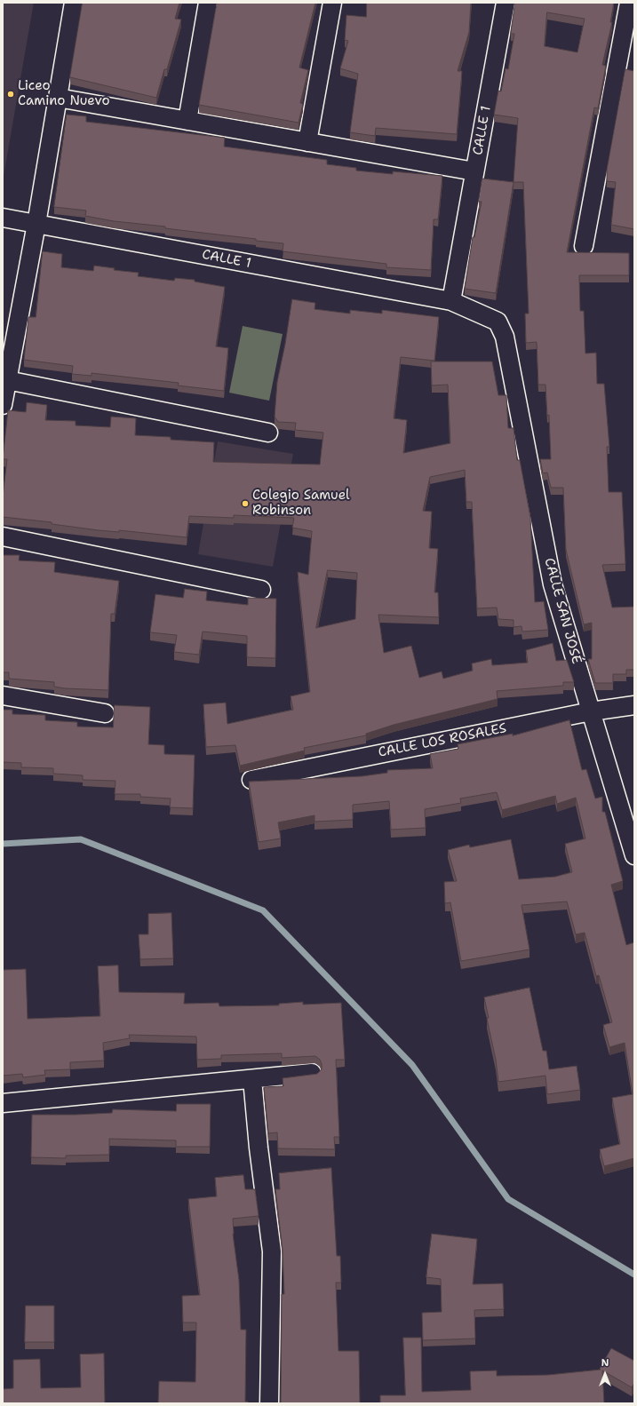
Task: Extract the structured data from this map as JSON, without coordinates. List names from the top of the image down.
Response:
{
  "streets": {
    "street": ["CALLE 1", "CALLE SAN JOSÉ", "CALLE LOS ROSALES"]
  },
  "crossings": [
    ["CALLE 1", "CALLE SAN JOSÉ"],
    ["CALLE SAN JOSÉ", "CALLE LOS ROSALES"]
  ],
  "places": ["Liceo Camino Nuevo", "Colegio Samuel Robinson"],
  "north": "top"
}
